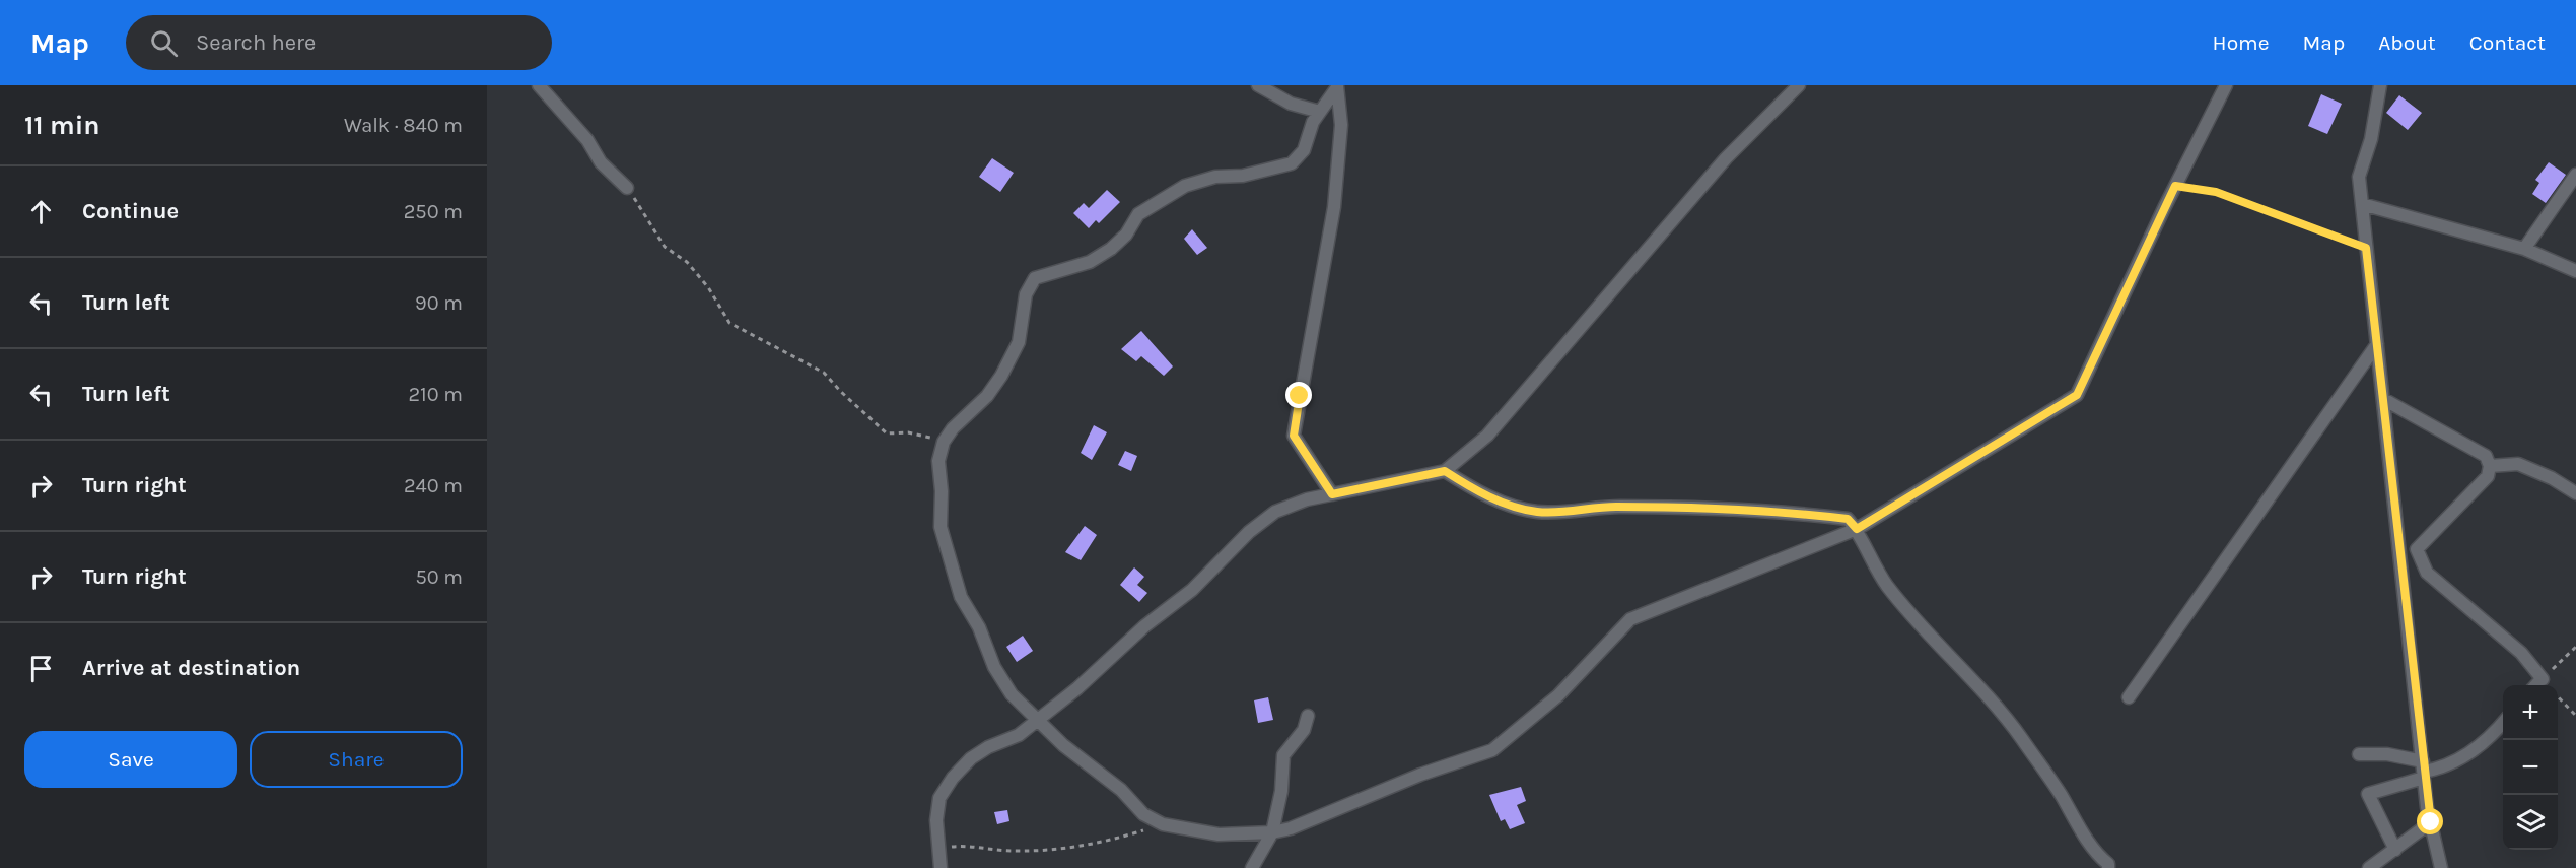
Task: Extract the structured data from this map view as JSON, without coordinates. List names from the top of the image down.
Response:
{
  "page": {
    "header": "Map",
    "search": "Search here",
    "nav": [
      "Home",
      "Map",
      "About",
      "Contact"
    ],
    "heading": ["11 min", "Walk · 840 m"],
    "list": [
      ["Continue", "250 m"],
      ["Turn left", "90 m"],
      ["Turn left", "210 m"],
      ["Turn right", "240 m"],
      ["Turn right", "50 m"],
      "Arrive at destination"
    ],
    "map_buttons": ["+", "−"],
    "buttons": ["Save", "Share"]
  }
}
